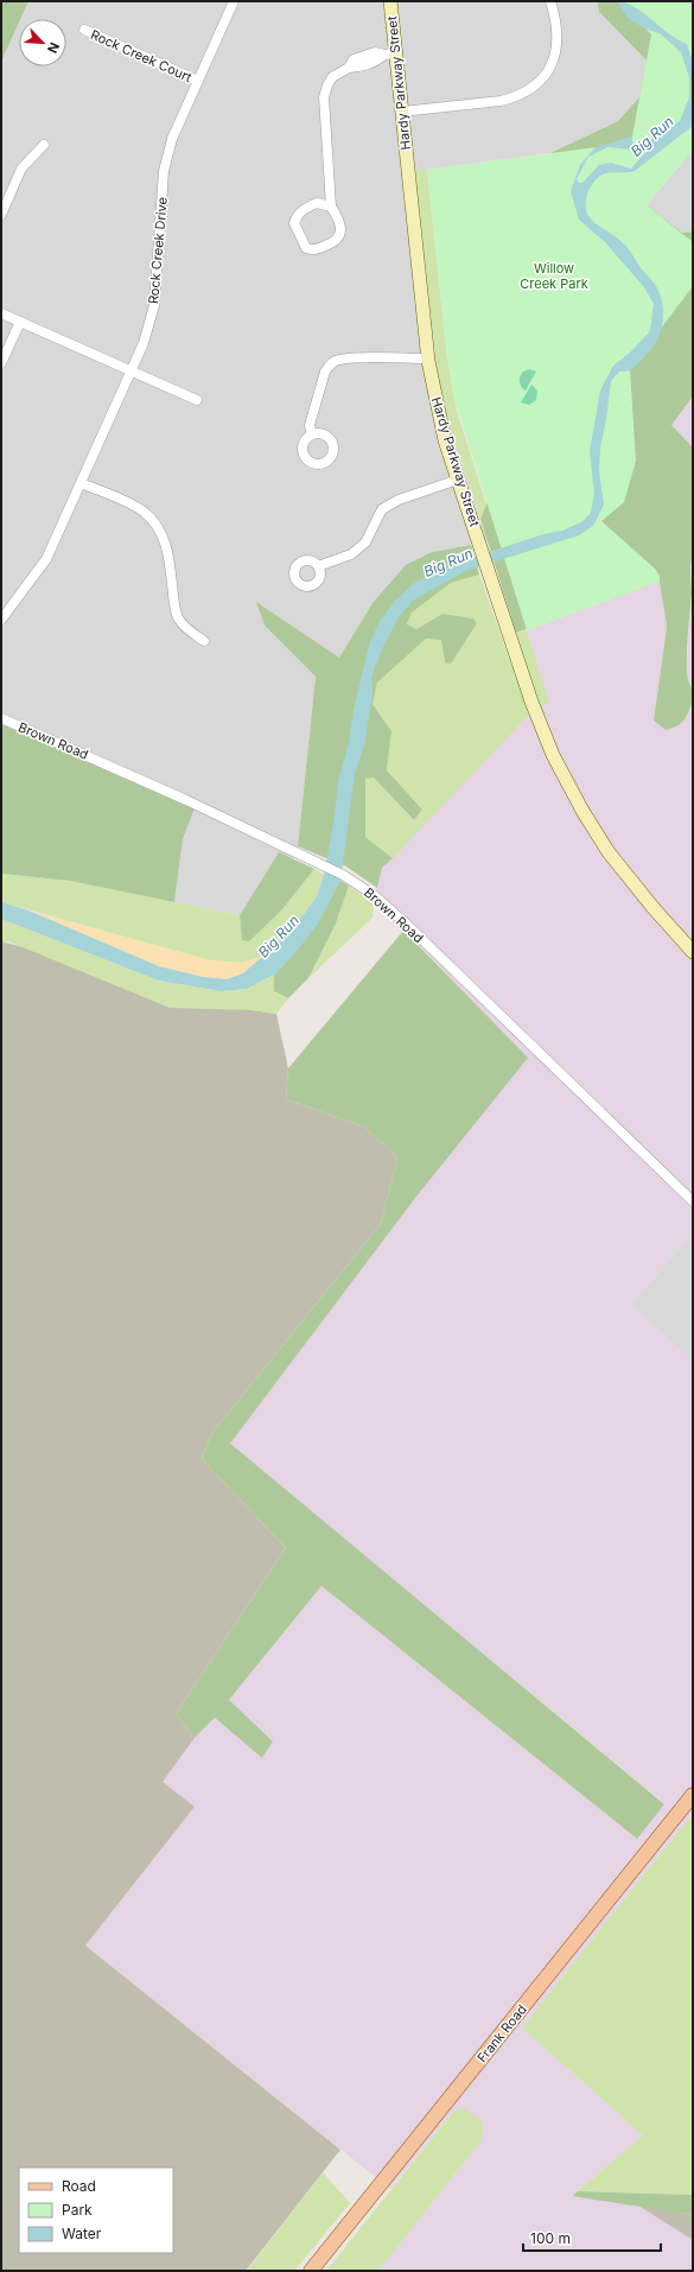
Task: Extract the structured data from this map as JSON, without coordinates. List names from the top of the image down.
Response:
{
  "streets": {
    "main road": ["Hardy Parkway Street", "Frank Road"],
    "street": ["Rock Creek Court", "Rock Creek Drive", "Brown Road"]
  },
  "crossings": [
    ["Rock Creek Court", "Rock Creek Drive"]
  ],
  "water": ["Big Run"],
  "parks": ["Willow Creek Park"],
  "legend": ["Road", "Park", "Water"],
  "scale_bar": "100 m",
  "north": "bottom right"
}
